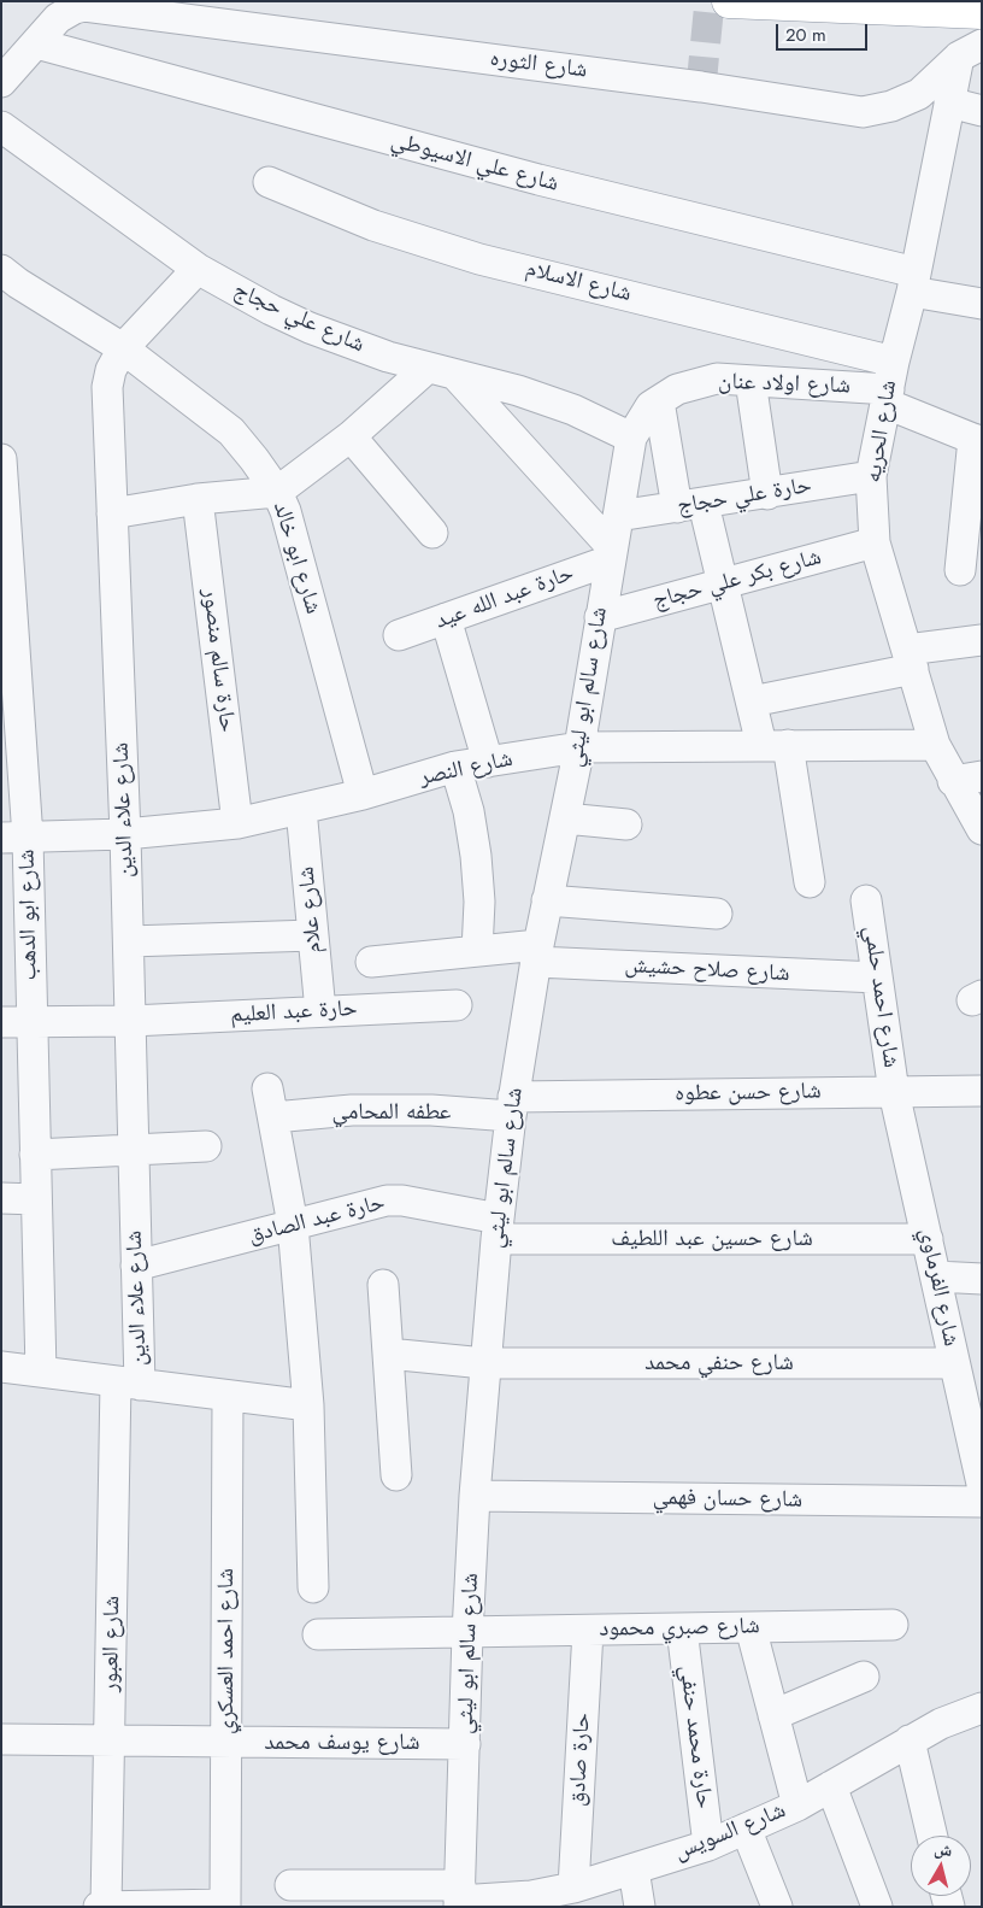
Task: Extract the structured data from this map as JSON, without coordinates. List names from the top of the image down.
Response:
{
  "streets": {
    "street": [
      "شارع الثوره",
      "شارع علي الاسيوطي",
      "شارع الاسلام",
      "شارع علي حجاج",
      "شارع اولاد عنان",
      "شارع الحريه",
      "حارة علي حجاج",
      "شارع ابو خالد",
      "شارع بكر علي حجاج",
      "حارة عبد الله عيد",
      "حارة سالم منصور",
      "شارع سالم ابو ليثي",
      "شارع النصر",
      "شارع علاء الدين",
      "شارع علام",
      "شارع ابو الدهب",
      "شارع صلاح حشيش",
      "شارع احمد حلمي",
      "حارة عبد العليم",
      "شارع حسن عطوه",
      "عطفه المحامي",
      "حارة عبد الصادق",
      "شارع حسين عبد اللطيف",
      "شارع الفرماوي",
      "شارع حنفي محمد",
      "شارع حسان فهمي",
      "شارع صبري محمود",
      "شارع العبور",
      "شارع احمد العسكري",
      "حارة محمد حنفي",
      "شارع يوسف محمد",
      "حارة صادق",
      "شارع السويس"
    ]
  },
  "crossings": [
    ["شارع الثوره", "شارع علي الاسيوطي"],
    ["شارع الثوره", "شارع الحريه"],
    ["شارع علي الاسيوطي", "شارع الحريه"],
    ["شارع الاسلام", "شارع اولاد عنان"],
    ["شارع الاسلام", "شارع الحريه"],
    ["شارع علي حجاج", "شارع اولاد عنان"],
    ["شارع علي حجاج", "شارع سالم ابو ليثي"],
    ["شارع علي حجاج", "شارع علاء الدين"],
    ["شارع اولاد عنان", "شارع الحريه"],
    ["شارع اولاد عنان", "شارع سالم ابو ليثي"],
    ["شارع الحريه", "حارة علي حجاج"],
    ["شارع الحريه", "شارع بكر علي حجاج"],
    ["شارع الحريه", "شارع النصر"],
    ["حارة علي حجاج", "شارع سالم ابو ليثي"],
    ["شارع ابو خالد", "شارع النصر"],
    ["شارع ابو خالد", "شارع علاء الدين"],
    ["شارع بكر علي حجاج", "شارع سالم ابو ليثي"],
    ["حارة عبد الله عيد", "شارع سالم ابو ليثي"],
    ["حارة سالم منصور", "شارع النصر"],
    ["شارع سالم ابو ليثي", "شارع النصر"],
    ["شارع سالم ابو ليثي", "شارع صلاح حشيش"],
    ["شارع سالم ابو ليثي", "شارع حسن عطوه"],
    ["شارع سالم ابو ليثي", "عطفه المحامي"],
    ["شارع سالم ابو ليثي", "حارة عبد الصادق"],
    ["شارع سالم ابو ليثي", "شارع حسين عبد اللطيف"],
    ["شارع سالم ابو ليثي", "شارع حنفي محمد"],
    ["شارع سالم ابو ليثي", "شارع حسان فهمي"],
    ["شارع سالم ابو ليثي", "شارع صبري محمود"],
    ["شارع سالم ابو ليثي", "شارع يوسف محمد"],
    ["شارع سالم ابو ليثي", "شارع السويس"],
    ["شارع النصر", "شارع علاء الدين"],
    ["شارع النصر", "شارع علام"],
    ["شارع النصر", "شارع ابو الدهب"],
    ["شارع علاء الدين", "حارة عبد العليم"],
    ["شارع علاء الدين", "حارة عبد الصادق"],
    ["شارع علاء الدين", "شارع العبور"],
    ["شارع علام", "حارة عبد العليم"],
    ["شارع ابو الدهب", "حارة عبد العليم"],
    ["شارع صلاح حشيش", "شارع احمد حلمي"],
    ["شارع احمد حلمي", "شارع حسن عطوه"],
    ["شارع احمد حلمي", "شارع الفرماوي"],
    ["شارع حسن عطوه", "عطفه المحامي"],
    ["شارع حسن عطوه", "شارع الفرماوي"],
    ["عطفه المحامي", "حارة عبد الصادق"],
    ["حارة عبد الصادق", "شارع حسين عبد اللطيف"],
    ["شارع حسين عبد اللطيف", "شارع الفرماوي"],
    ["شارع الفرماوي", "شارع حنفي محمد"],
    ["شارع صبري محمود", "حارة محمد حنفي"],
    ["شارع صبري محمود", "حارة صادق"],
    ["شارع العبور", "شارع يوسف محمد"],
    ["شارع احمد العسكري", "شارع يوسف محمد"],
    ["حارة محمد حنفي", "شارع السويس"],
    ["حارة صادق", "شارع السويس"]
  ],
  "scale_bar": "20 m",
  "north": "top"
}
